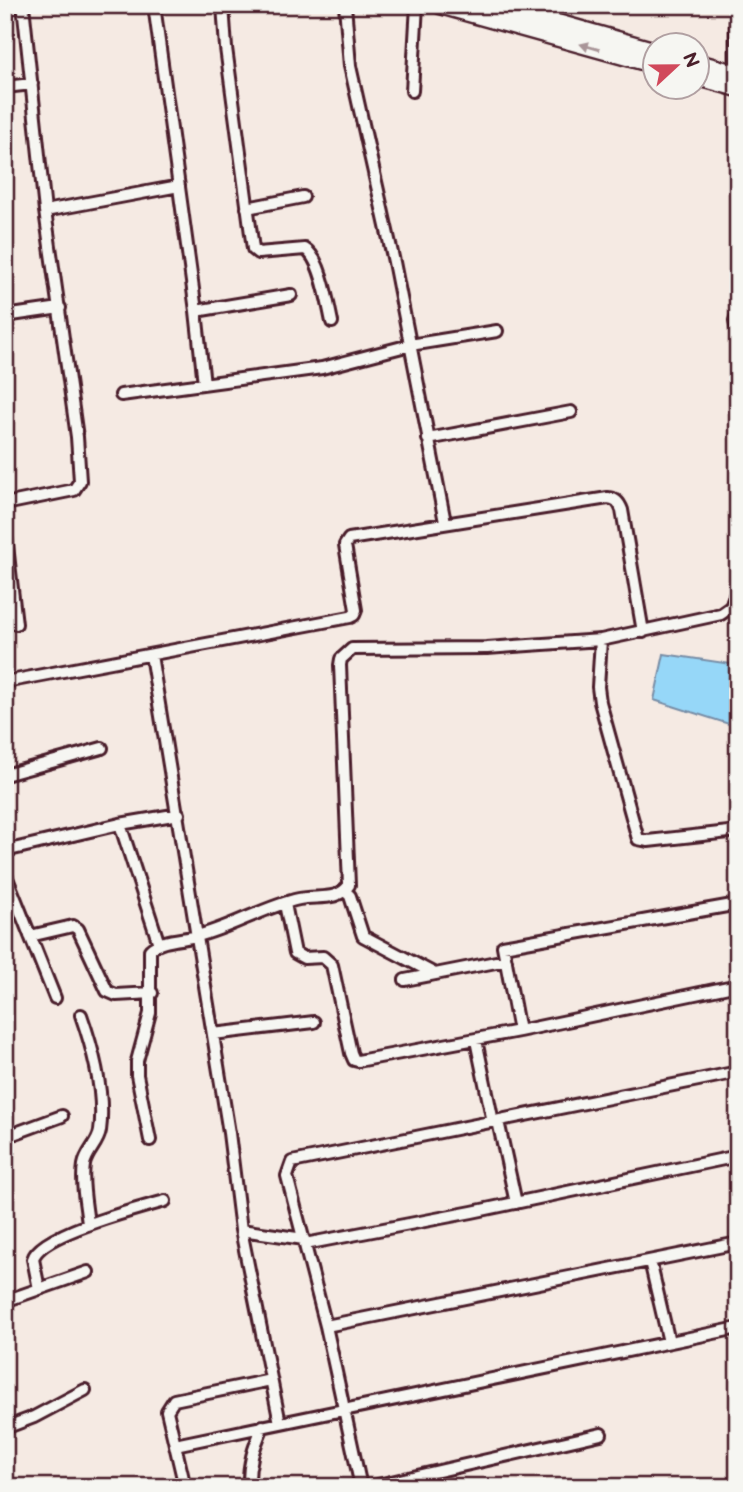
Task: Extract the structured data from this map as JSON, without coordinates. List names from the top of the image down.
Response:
{
  "north": "right"
}
